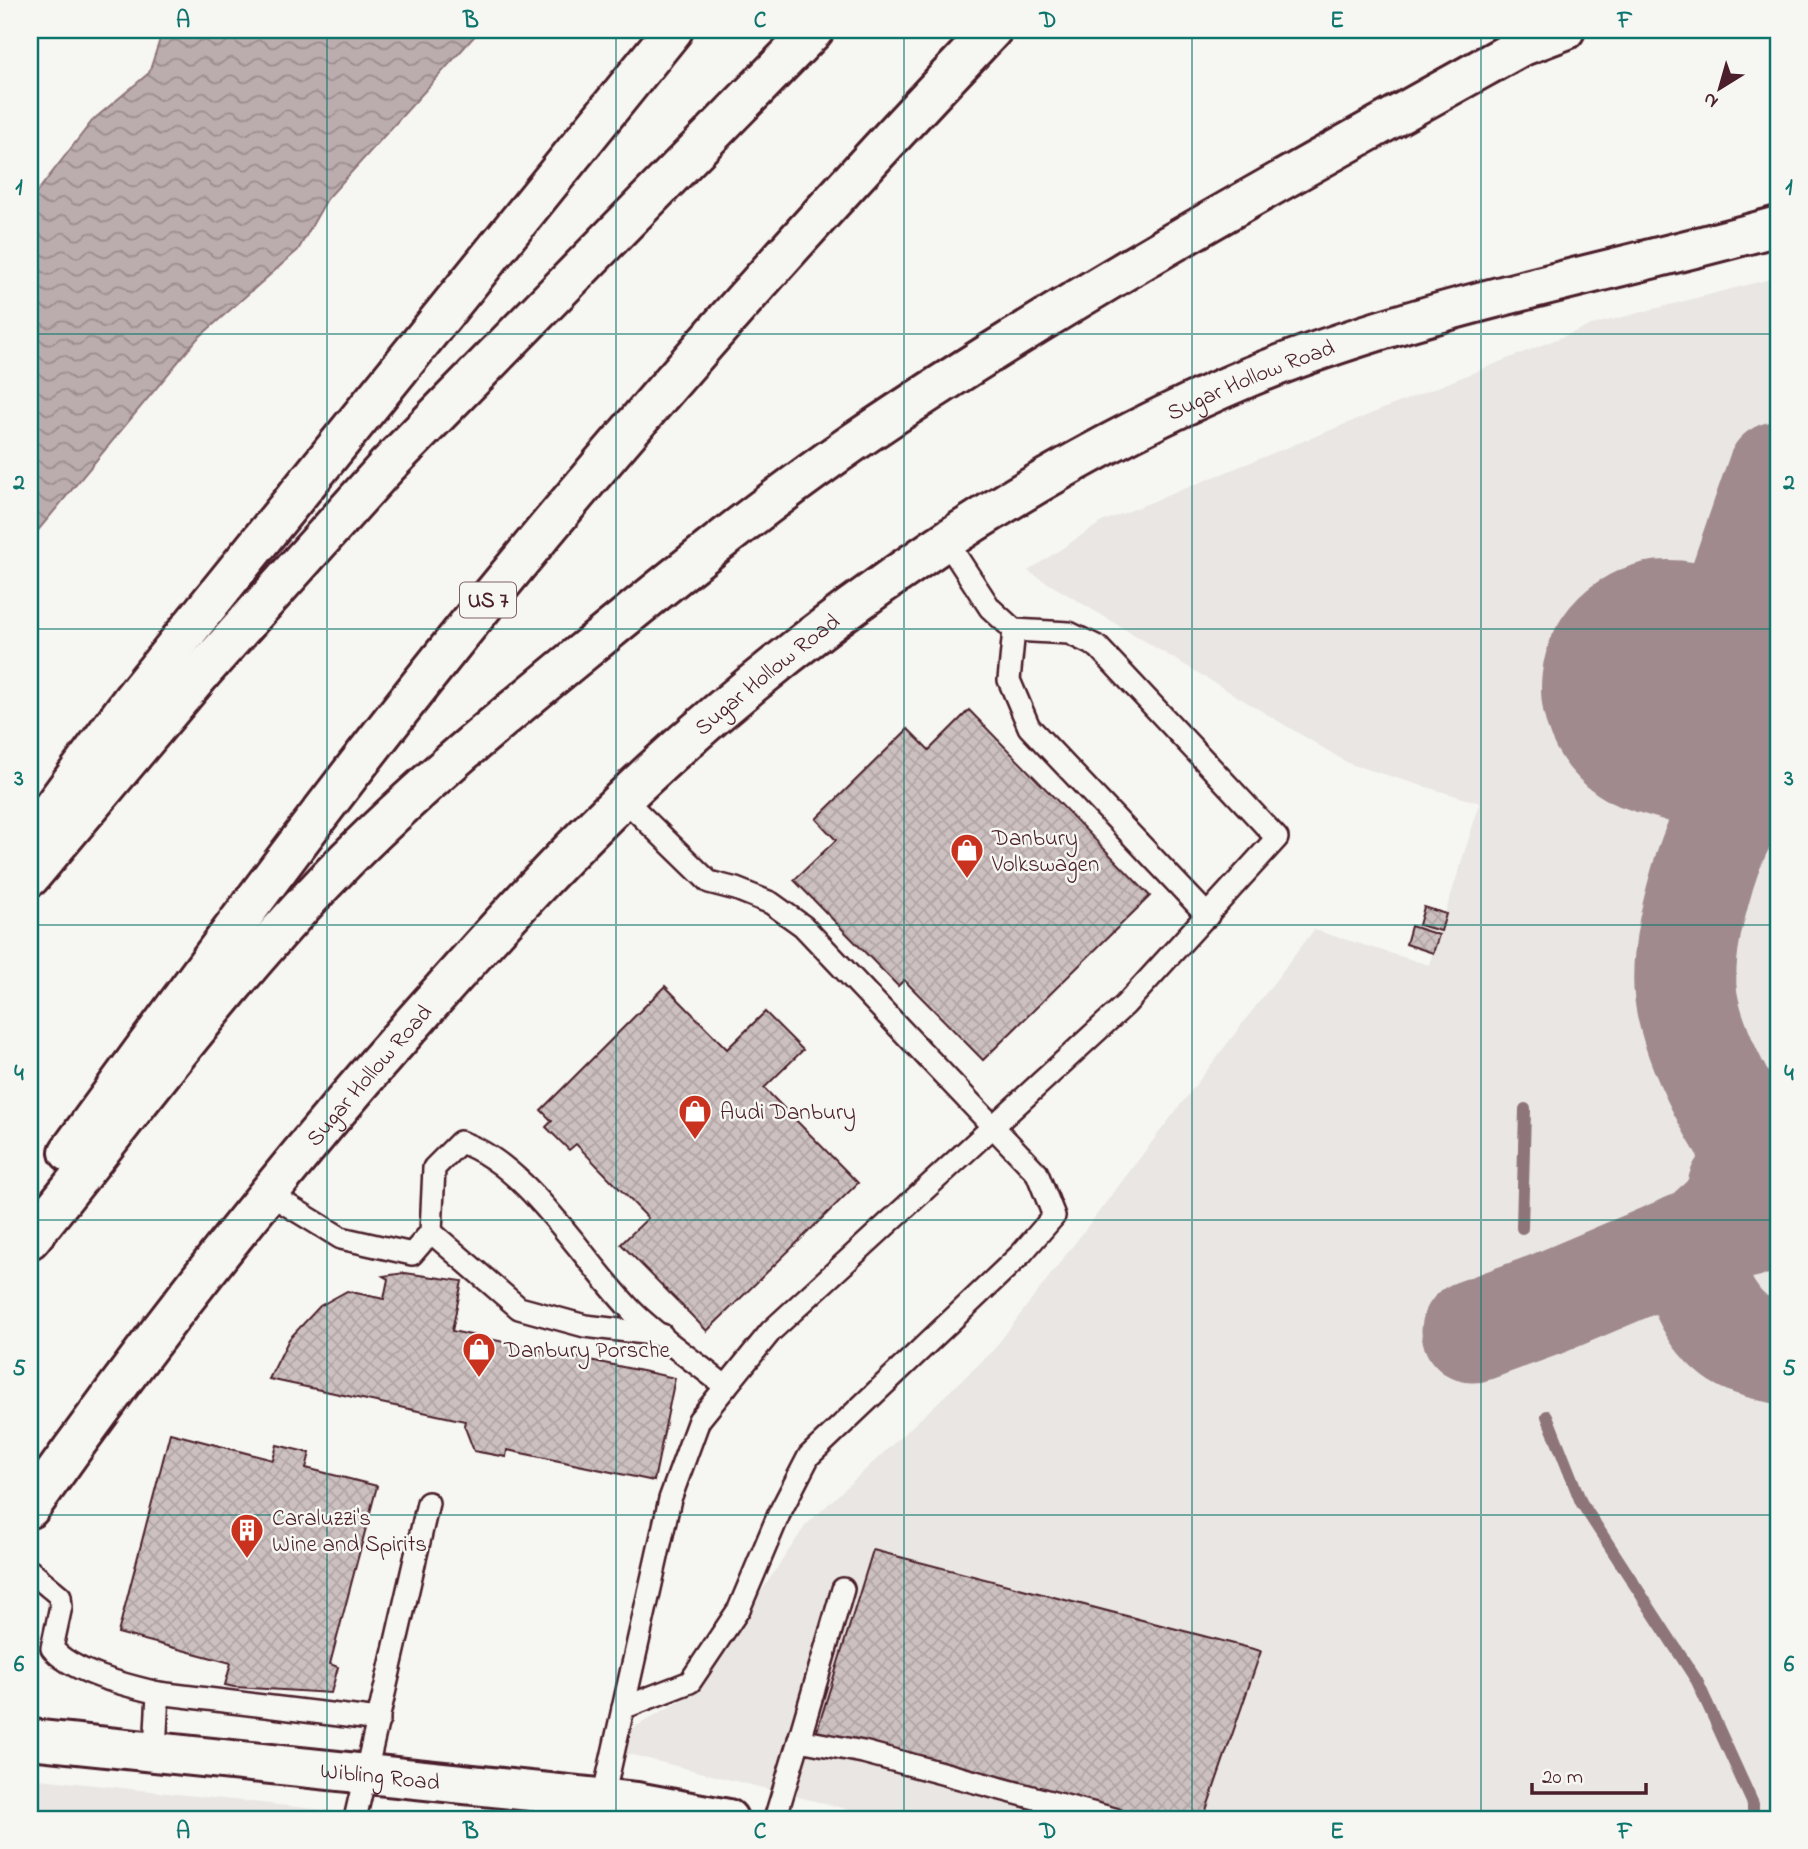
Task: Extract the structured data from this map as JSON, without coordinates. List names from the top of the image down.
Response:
{
  "streets": {
    "main road": ["Sugar Hollow Road", "US 7", "Wibling Road"]
  },
  "places": {
    "shop": ["Danbury Volkswagen", "Audi Danbury", "Danbury Porsche"],
    "building": ["Caraluzzi's Wine and Spirits"]
  },
  "scale_bar": "20 m",
  "north": "bottom left",
  "grid": {
    "columns": [
      "A",
      "B",
      "C",
      "D",
      "E",
      "F"
    ],
    "rows": [
      "1",
      "2",
      "3",
      "4",
      "5",
      "6"
    ]
  }
}
